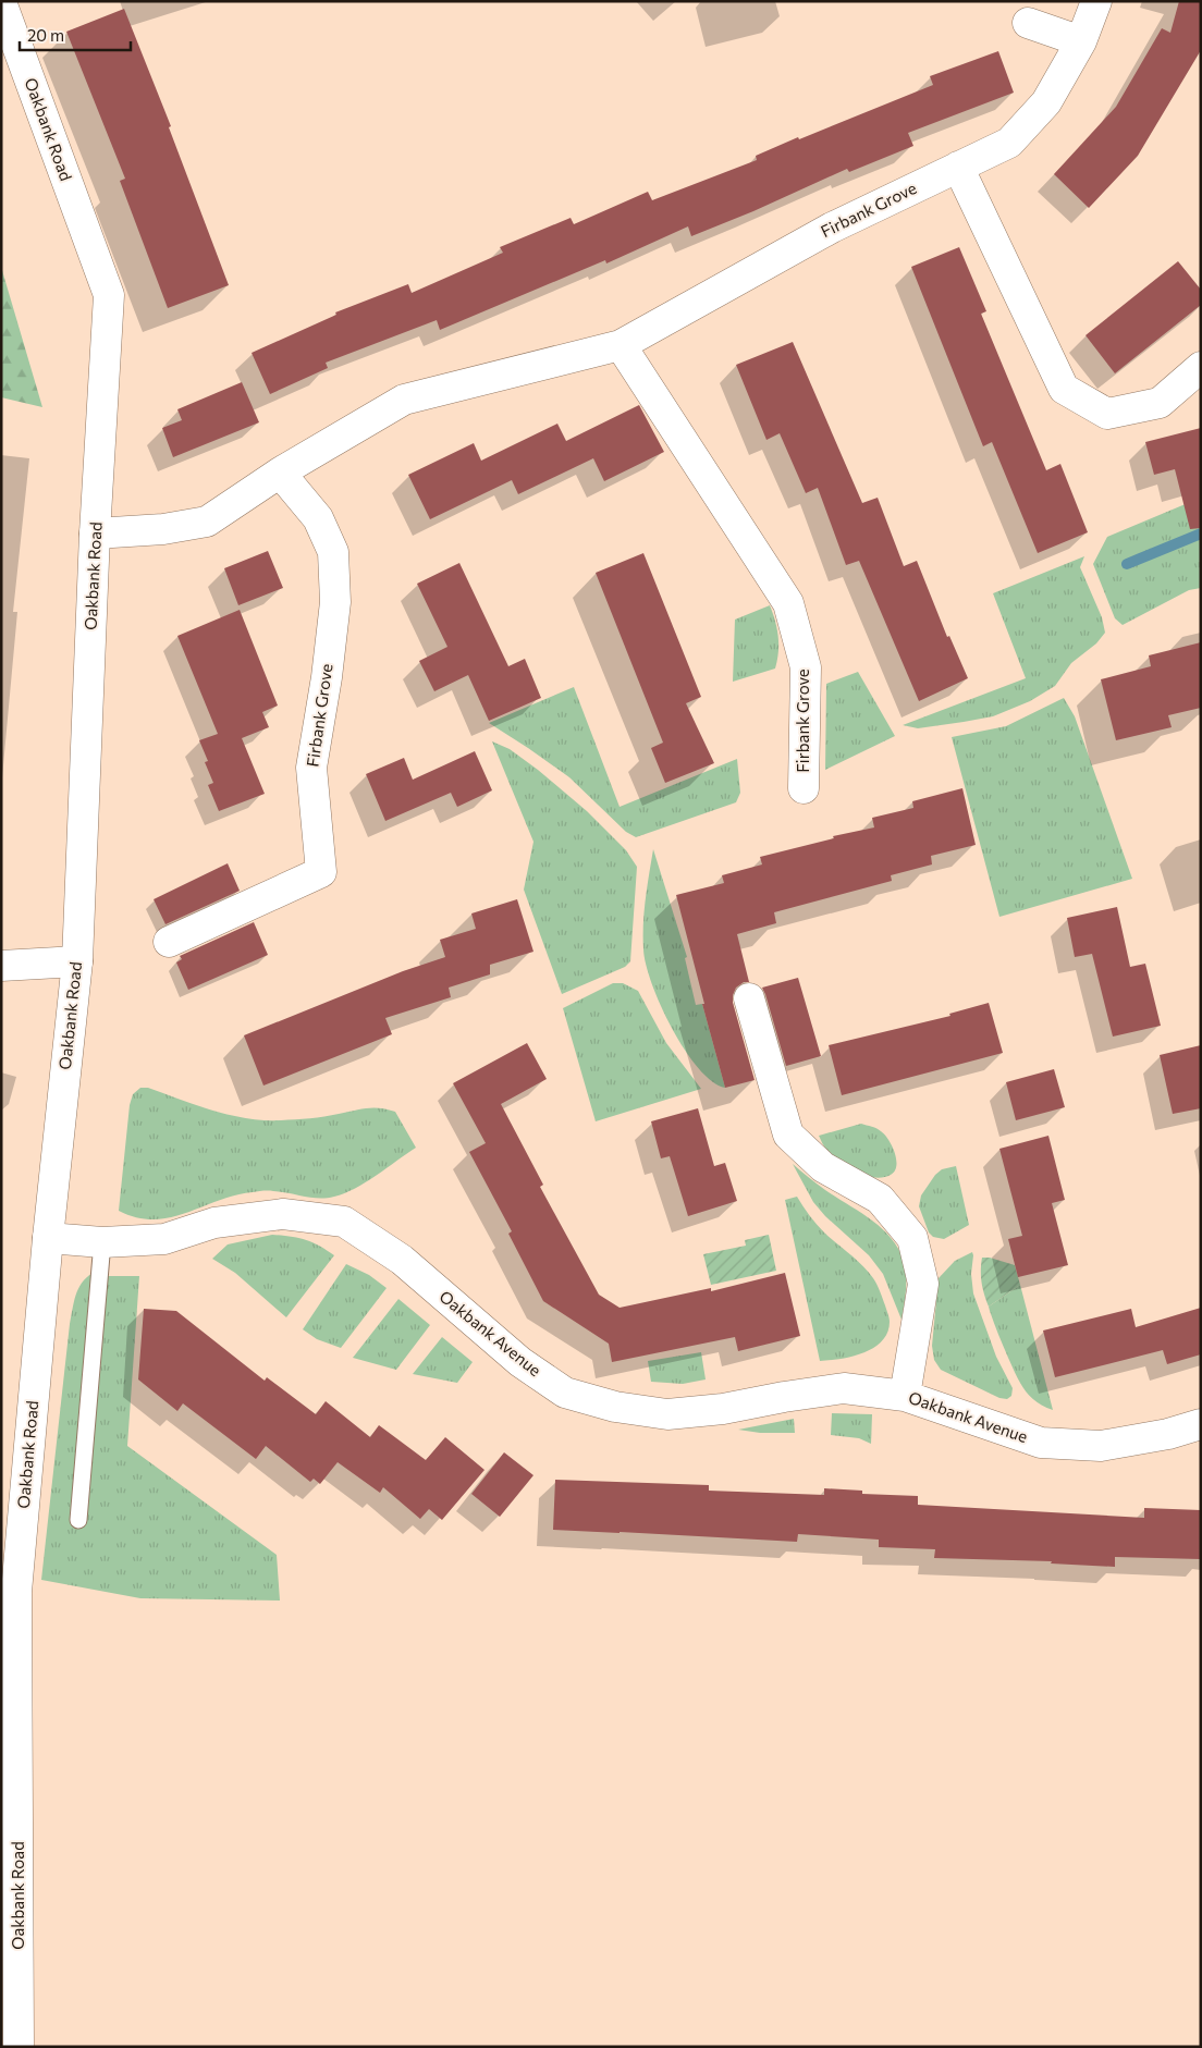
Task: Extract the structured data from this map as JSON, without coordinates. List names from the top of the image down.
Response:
{
  "streets": {
    "street": ["Oakbank Road", "Firbank Grove", "Oakbank Avenue"]
  },
  "crossings": [
    ["Oakbank Road", "Firbank Grove"],
    ["Oakbank Road", "Oakbank Avenue"]
  ],
  "scale_bar": "20 m"
}
